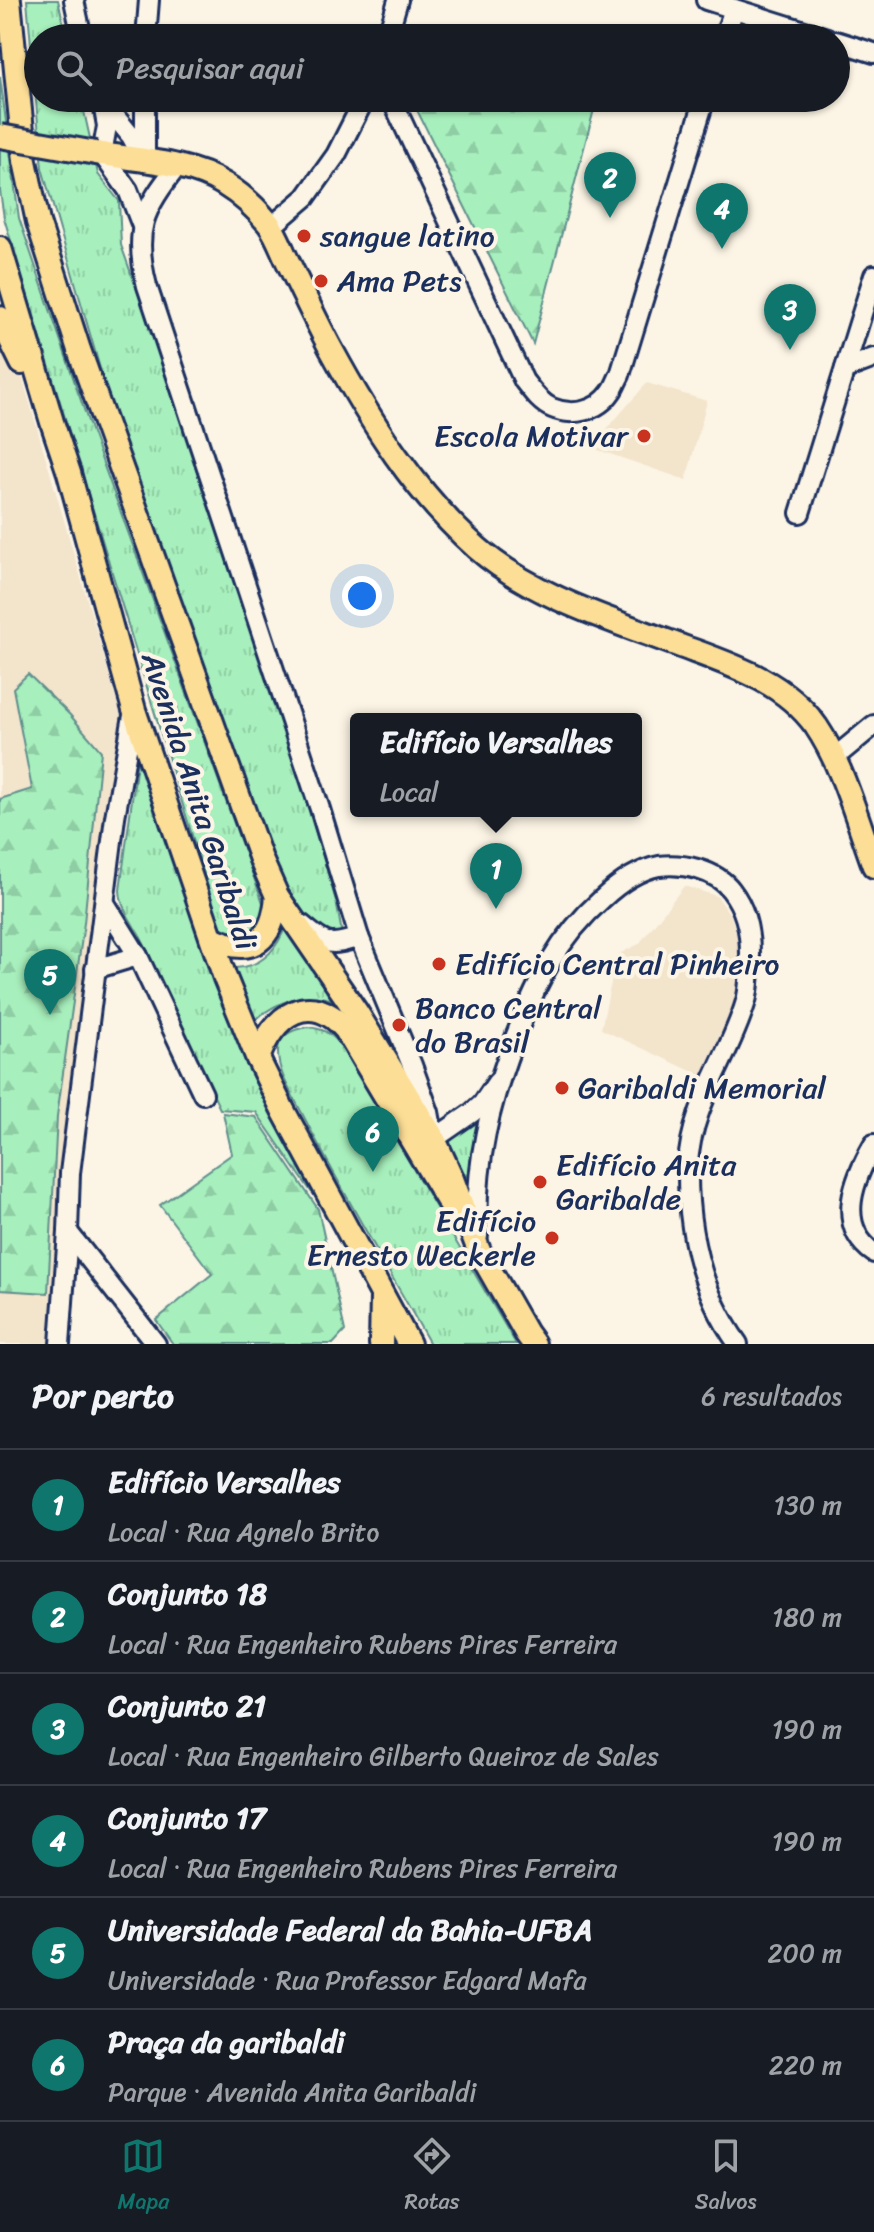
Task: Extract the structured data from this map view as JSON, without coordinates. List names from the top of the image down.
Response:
{
  "streets": {
    "main road": ["Avenida Anita Garibaldi"]
  },
  "places": [
    "sangue latino",
    "Ama Pets",
    "Escola Motivar",
    "Edifício Central Pinheiro",
    "Banco Central do Brasil",
    "Garibaldi Memorial",
    "Edifício Anita Garibalde",
    "Edifício Ernesto Weckerle"
  ],
  "page": {
    "search": "Pesquisar aqui",
    "pins": [
      "2",
      "4",
      "3",
      "1",
      "5",
      "6"
    ],
    "popup": ["Edifício Versalhes", "Local"],
    "heading": ["Por perto", "6 resultados"],
    "list": [
      {
        "mark": "1",
        "name": "Edifício Versalhes",
        "note": "Local · Rua Agnelo Brito",
        "value": "130 m"
      },
      {
        "mark": "2",
        "name": "Conjunto 18",
        "note": "Local · Rua Engenheiro Rubens Pires Ferreira",
        "value": "180 m"
      },
      {
        "mark": "3",
        "name": "Conjunto 21",
        "note": "Local · Rua Engenheiro Gilberto Queiroz de Sales",
        "value": "190 m"
      },
      {
        "mark": "4",
        "name": "Conjunto 17",
        "note": "Local · Rua Engenheiro Rubens Pires Ferreira",
        "value": "190 m"
      },
      {
        "mark": "5",
        "name": "Universidade Federal da Bahia-UFBA",
        "note": "Universidade · Rua Professor Edgard Mafa",
        "value": "200 m"
      },
      {
        "mark": "6",
        "name": "Praça da garibaldi",
        "note": "Parque · Avenida Anita Garibaldi",
        "value": "220 m"
      }
    ],
    "nav": ["Mapa", "Rotas", "Salvos"]
  }
}
